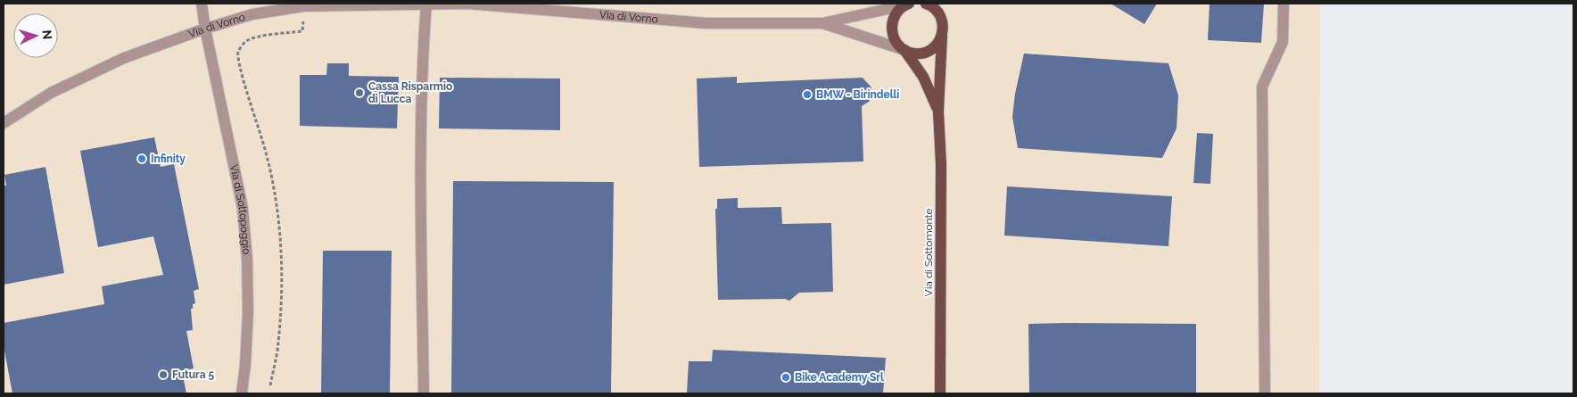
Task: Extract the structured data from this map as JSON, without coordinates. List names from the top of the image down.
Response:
{
  "streets": {
    "main road": ["Via di Sottomonte"],
    "street": ["Via di Vorno", "Via di Sottopoggio"]
  },
  "crossings": [
    ["Via di Vorno", "Via di Sottopoggio"],
    ["Via di Vorno", "Via di Sottomonte"]
  ],
  "places": [
    "Cassa Risparmio di Lucca",
    "BMW - Birindelli",
    "Infinity",
    "Futura 5",
    "Bike Academy Srl"
  ],
  "north": "right"
}
